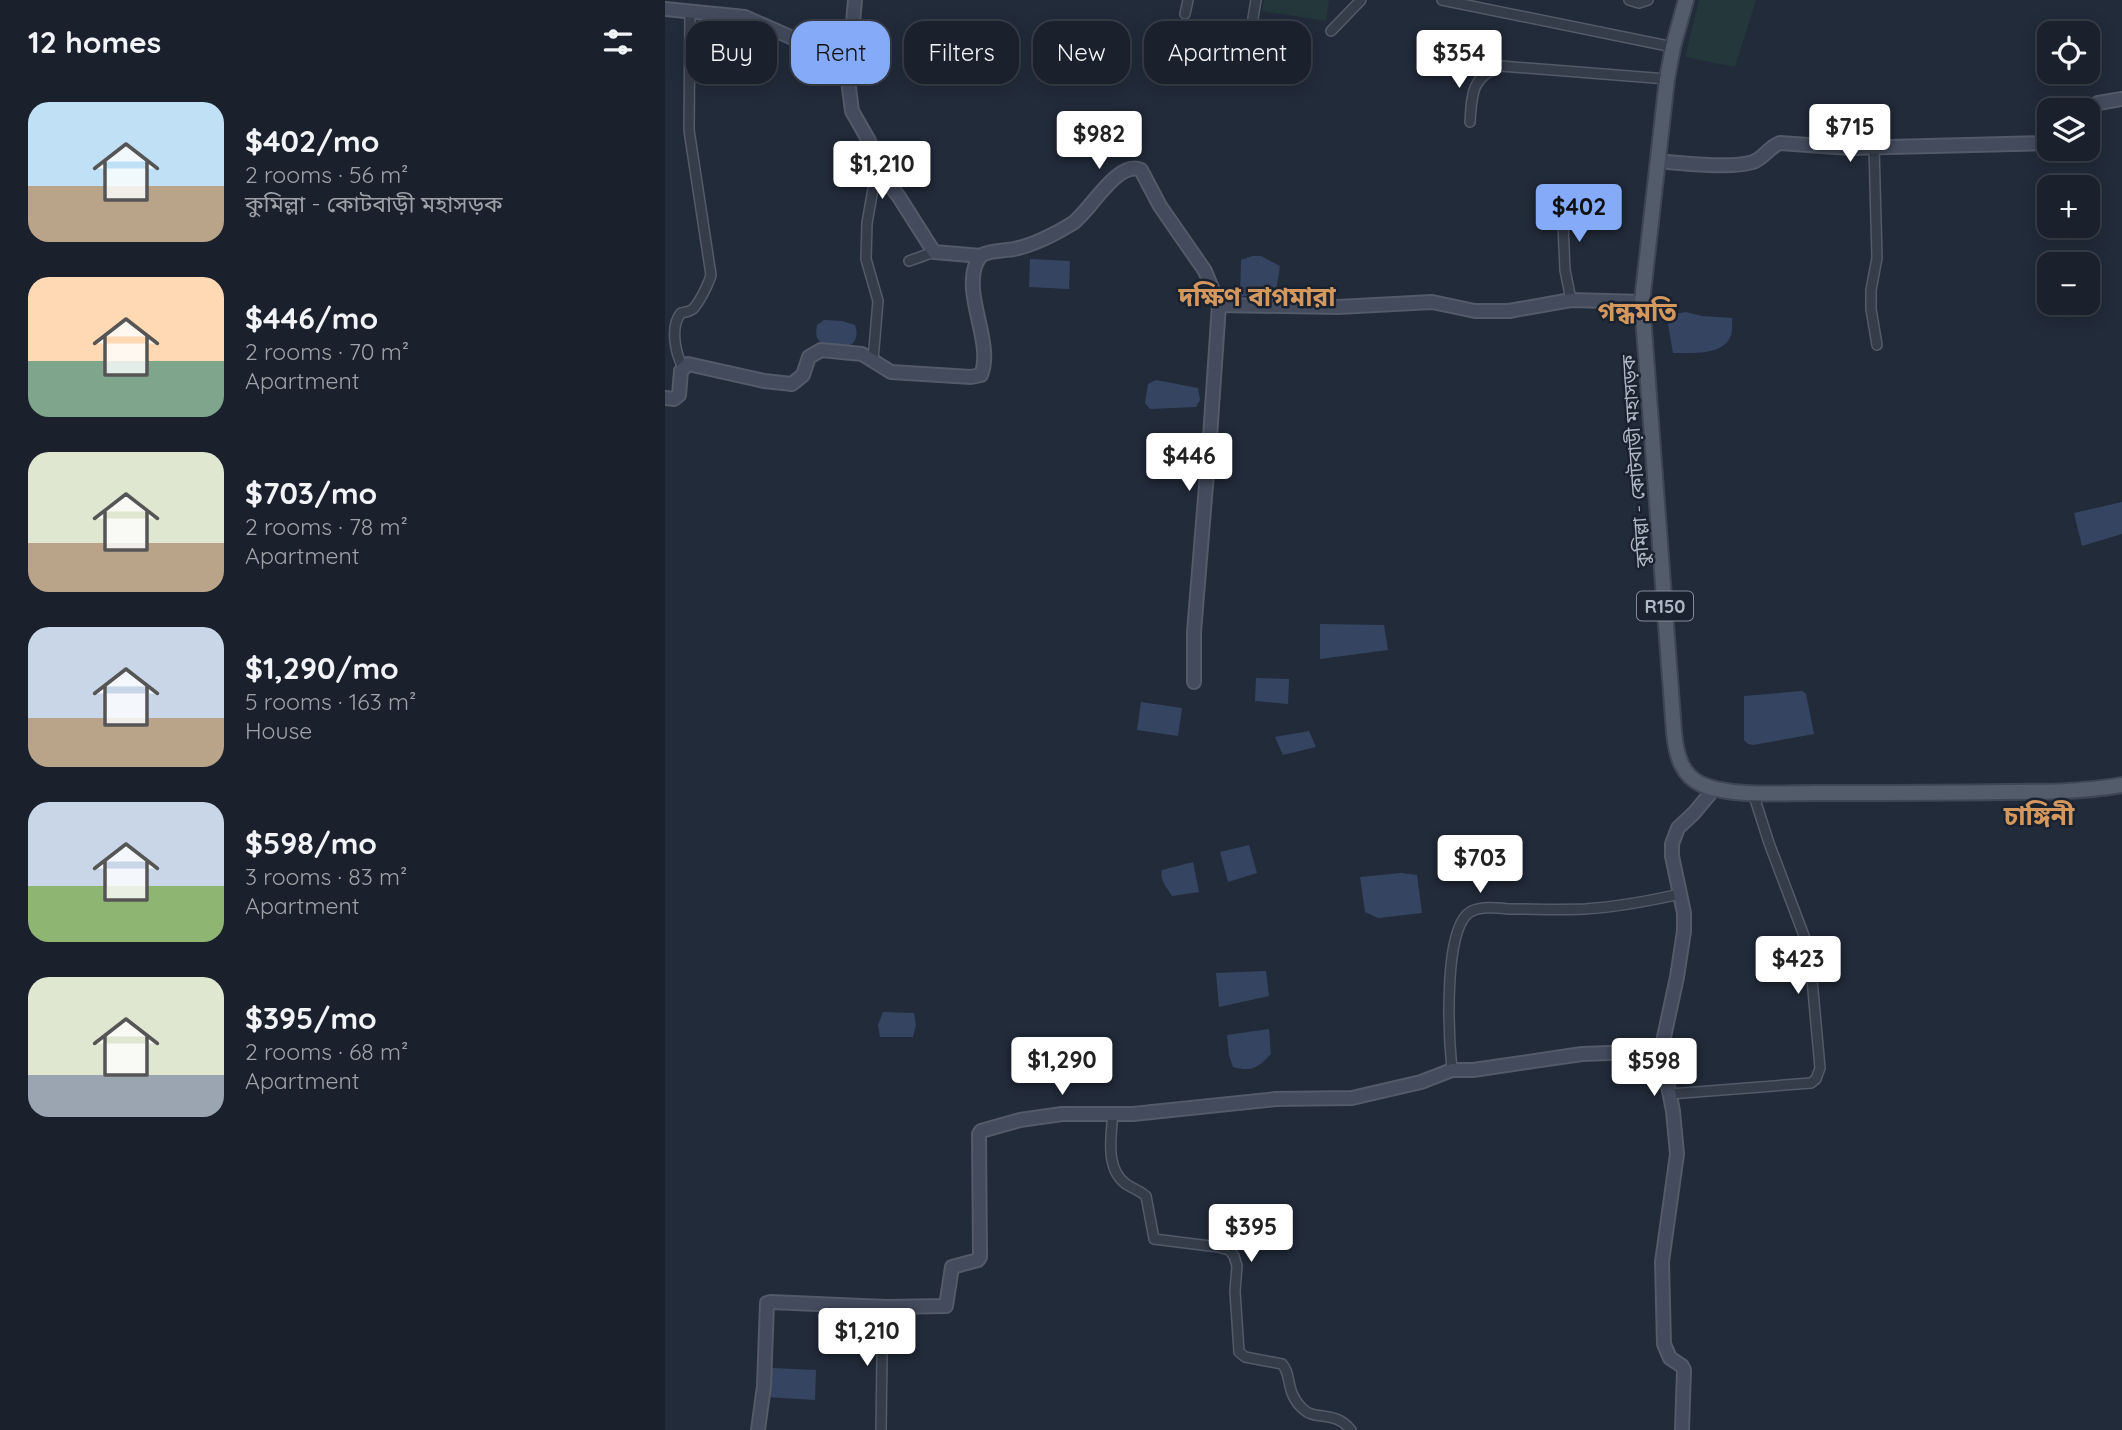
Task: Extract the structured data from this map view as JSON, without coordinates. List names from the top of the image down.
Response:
{
  "streets": {
    "main road": ["কুমিল্লা - কোটবাড়ী মহাসড়ক", "R150"]
  },
  "districts": ["দক্ষিণ বাগমারা", "গন্ধমতি", "চাঙ্গিনী"],
  "page": {
    "heading": "12 homes",
    "map_buttons": ["+", "−"],
    "chip": [
      "Buy",
      "Rent",
      "Filters",
      "New",
      "Apartment"
    ],
    "price": [
      "$354",
      "$715",
      "$982",
      "$1,210",
      "$402",
      "$446",
      "$703",
      "$423",
      "$1,290",
      "$598",
      "$395",
      "$1,210"
    ],
    "list": [
      {
        "name": "$402/mo",
        "note": "2 rooms · 56 m² · কুমিল্লা - কোটবাড়ী মহাসড়ক"
      },
      {
        "name": "$446/mo",
        "note": "2 rooms · 70 m² · Apartment"
      },
      {
        "name": "$703/mo",
        "note": "2 rooms · 78 m² · Apartment"
      },
      {
        "name": "$1,290/mo",
        "note": "5 rooms · 163 m² · House"
      },
      {
        "name": "$598/mo",
        "note": "3 rooms · 83 m² · Apartment"
      },
      {
        "name": "$395/mo",
        "note": "2 rooms · 68 m² · Apartment"
      }
    ]
  }
}
